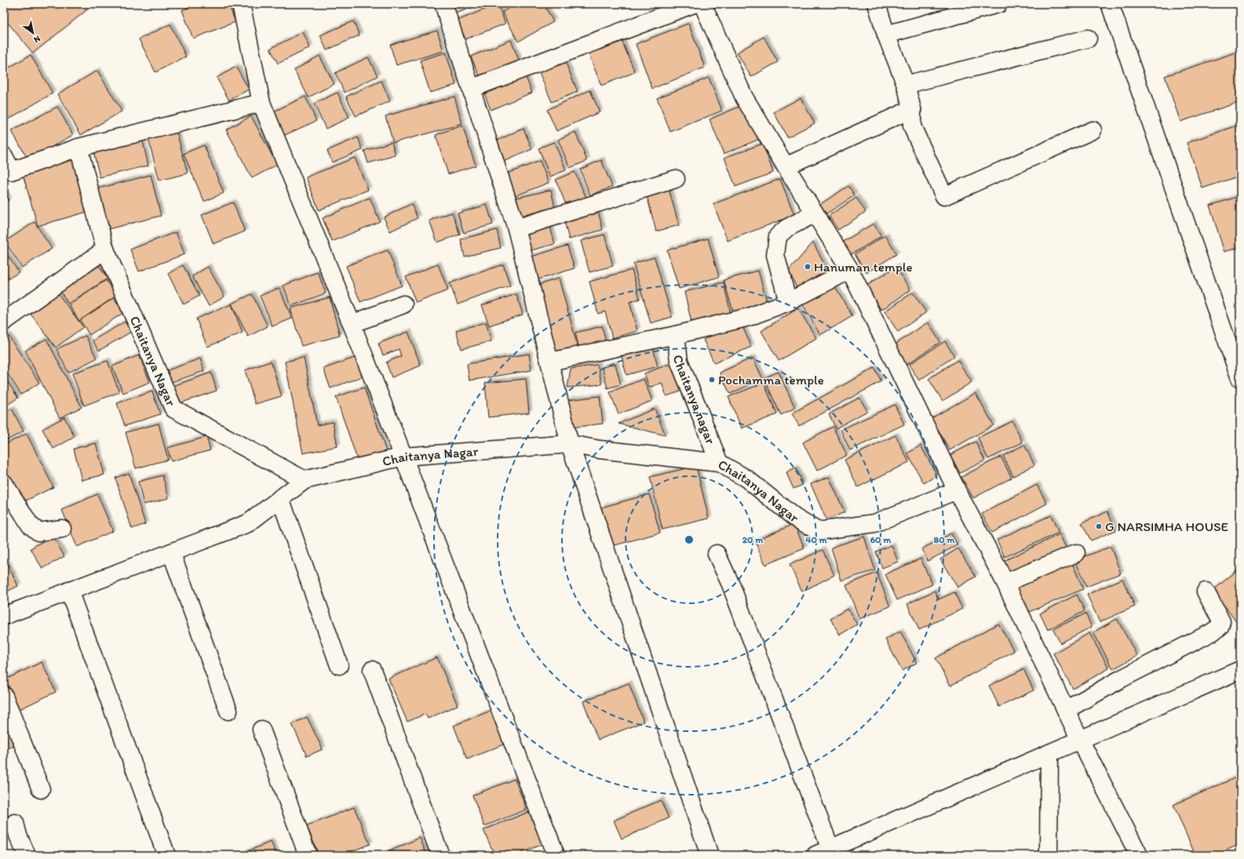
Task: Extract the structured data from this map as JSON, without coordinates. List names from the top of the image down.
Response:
{
  "streets": {
    "street": ["Chaitanya Nagar", "Chaitanya nagar"]
  },
  "crossings": [
    ["Chaitanya Nagar", "Chaitanya nagar"]
  ],
  "places": ["Hanuman temple", "Pochamma temple", "G NARSIMHA HOUSE"],
  "north": "bottom right",
  "rings": [
    "20 m",
    "40 m",
    "60 m",
    "80 m"
  ]
}
